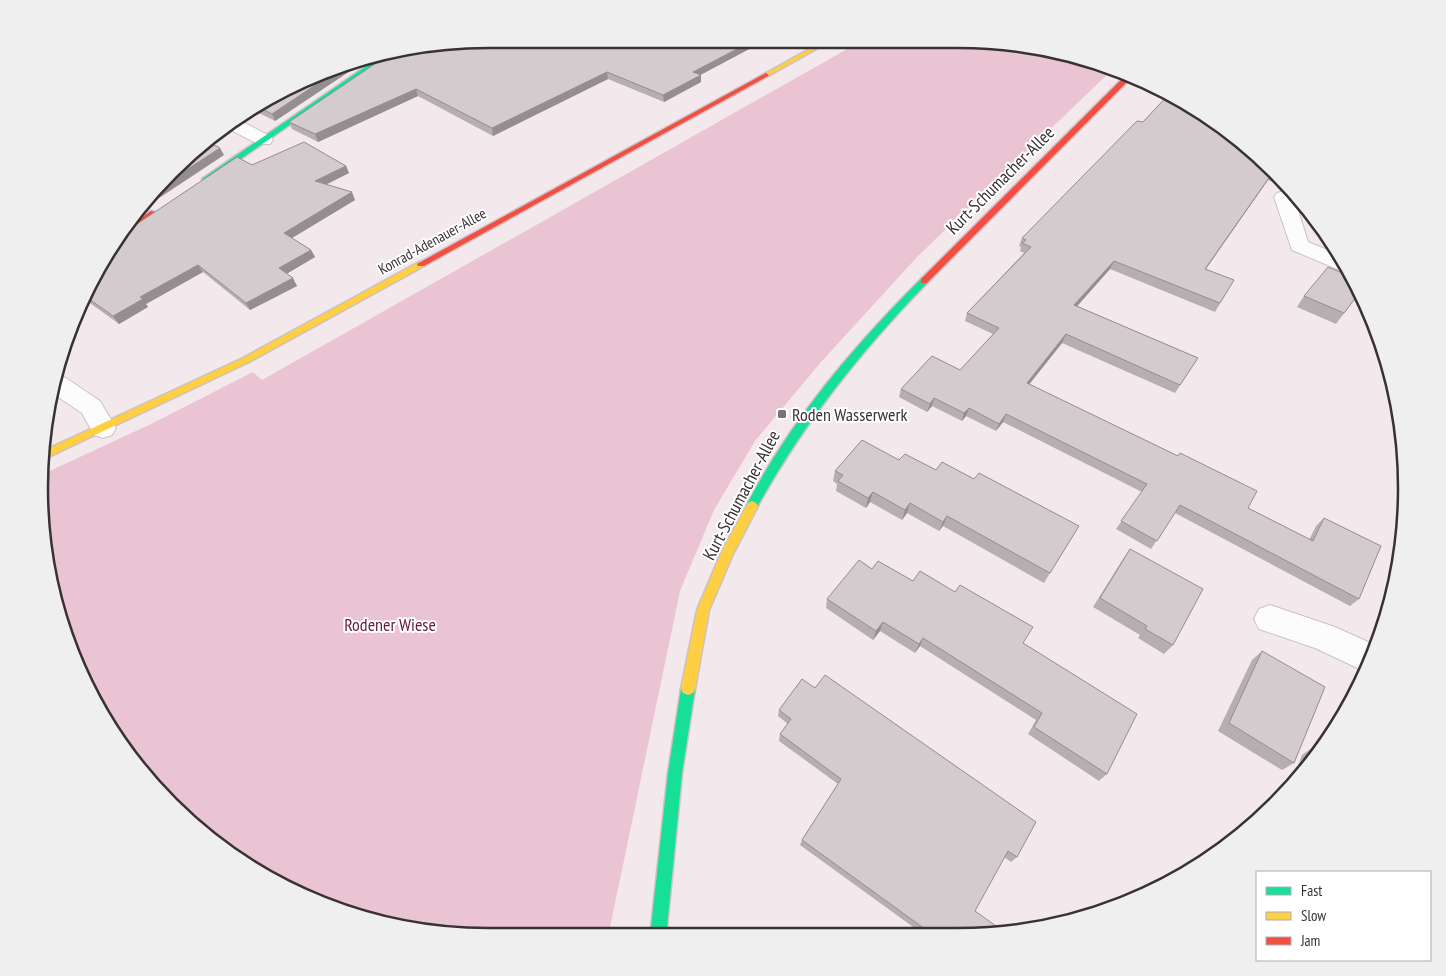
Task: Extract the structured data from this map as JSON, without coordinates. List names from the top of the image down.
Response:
{
  "streets": {
    "street": ["Kurt-Schumacher-Allee", "Konrad-Adenauer-Allee"]
  },
  "parks": ["Rodener Wiese"],
  "places": {
    "transit": ["Roden Wasserwerk"]
  },
  "legend": ["Fast", "Slow", "Jam"]
}
